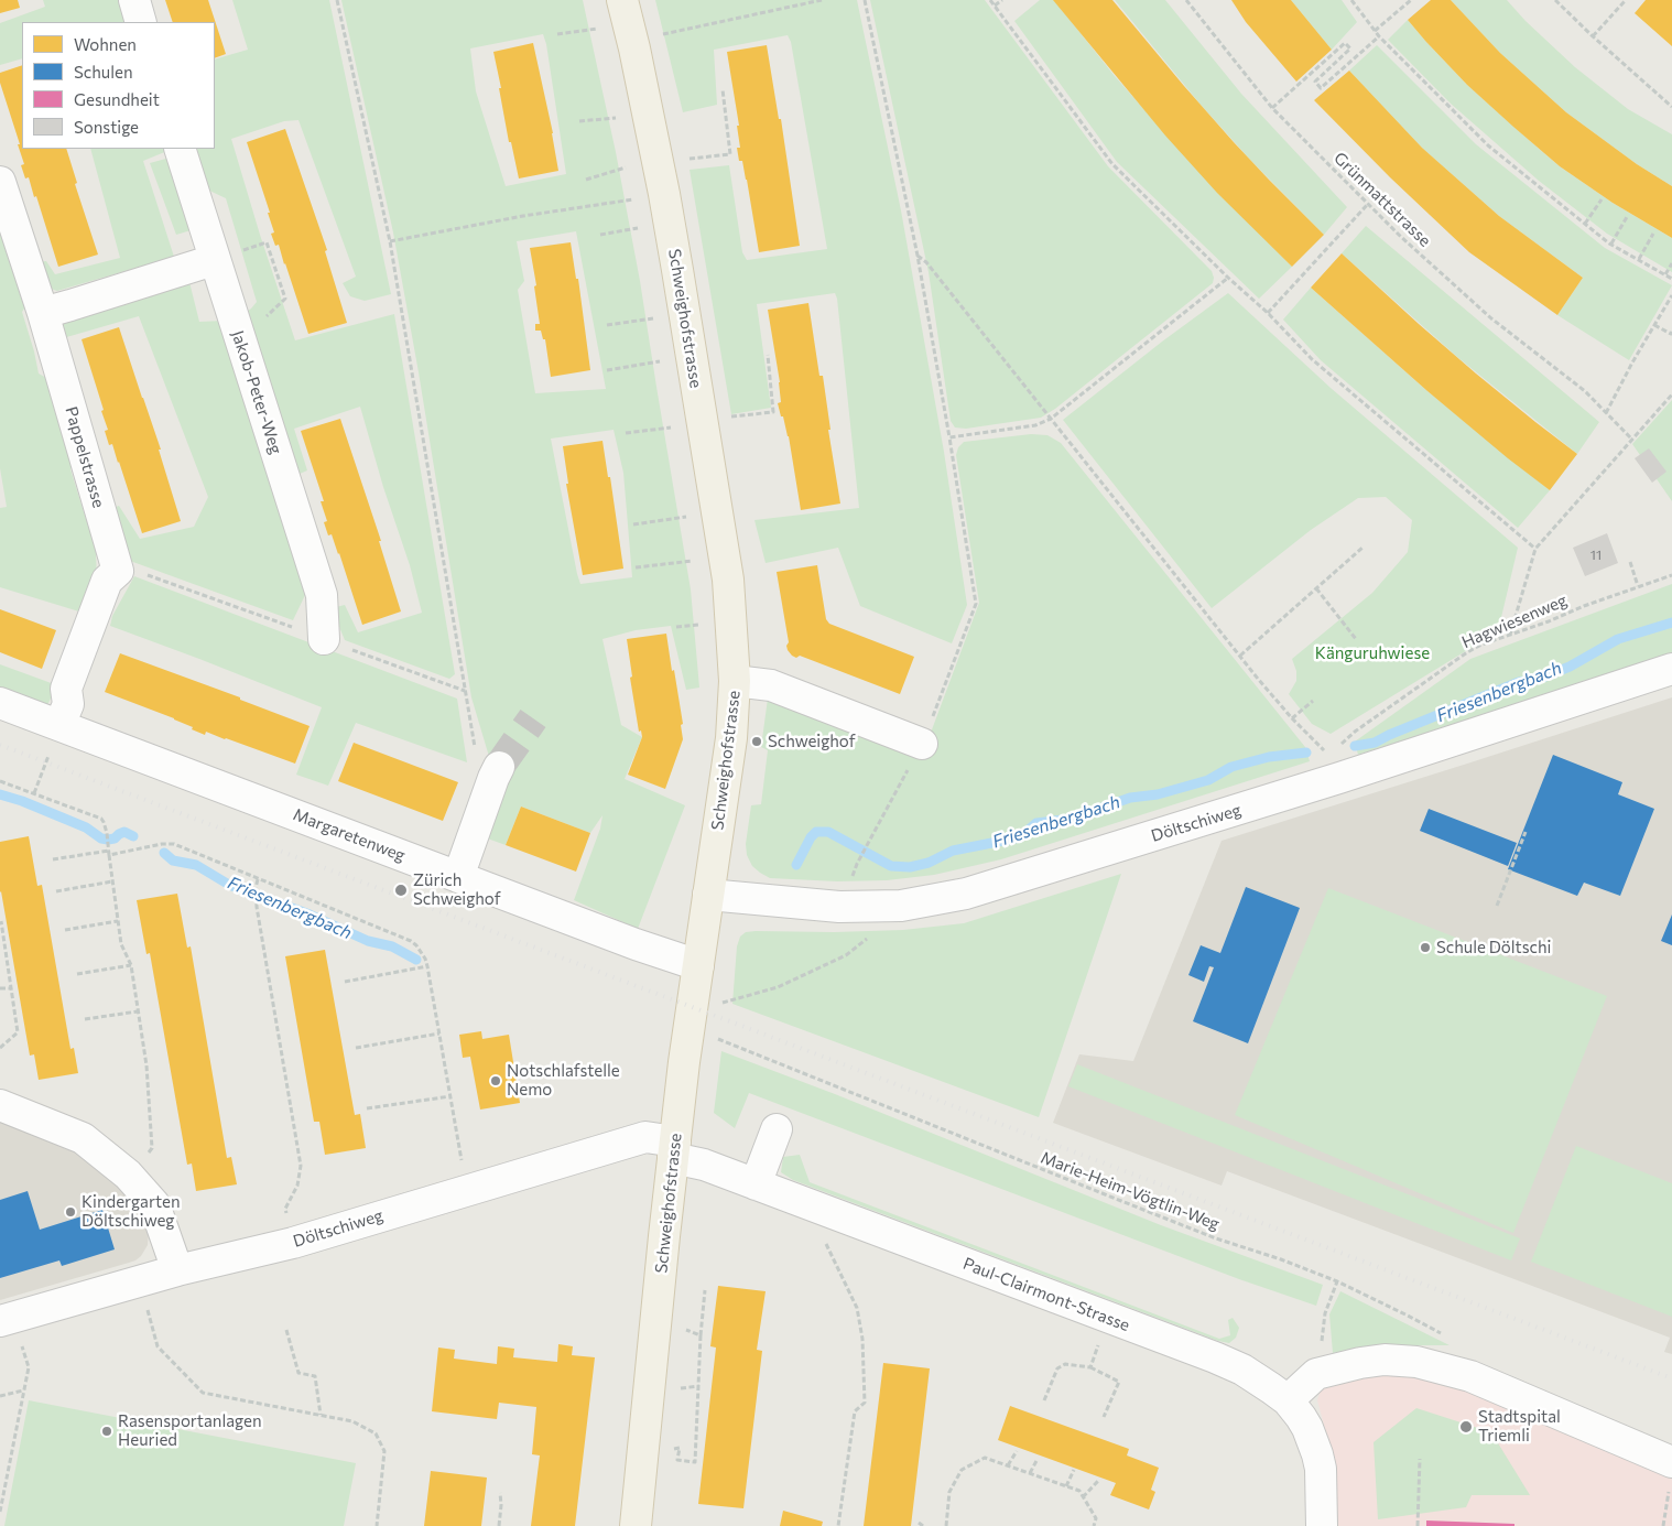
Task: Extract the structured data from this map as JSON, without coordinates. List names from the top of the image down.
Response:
{
  "streets": {
    "main road": ["Schweighofstrasse"],
    "street": [
      "Jakob-Peter-Weg",
      "Pappelstrasse",
      "Döltschiweg",
      "Margaretenweg",
      "Paul-Clairmont-Strasse"
    ],
    "path": ["Grünmattstrasse", "Hagwiesenweg", "Marie-Heim-Vögtlin-Weg"]
  },
  "crossings": [
    ["Schweighofstrasse", "Döltschiweg"],
    ["Schweighofstrasse", "Margaretenweg"],
    ["Schweighofstrasse", "Paul-Clairmont-Strasse"],
    ["Pappelstrasse", "Margaretenweg"],
    ["Döltschiweg", "Paul-Clairmont-Strasse"]
  ],
  "water": ["Friesenbergbach"],
  "parks": ["Känguruhwiese"],
  "places": [
    "Schweighof",
    "Zürich Schweighof",
    "Schule Döltschi",
    "Notschlafstelle Nemo",
    "Kindergarten Döltschiweg",
    "Stadtspital Triemli",
    "Rasensportanlagen Heuried"
  ],
  "house_numbers": ["11"],
  "legend": [
    "Wohnen",
    "Schulen",
    "Gesundheit",
    "Sonstige"
  ]
}
